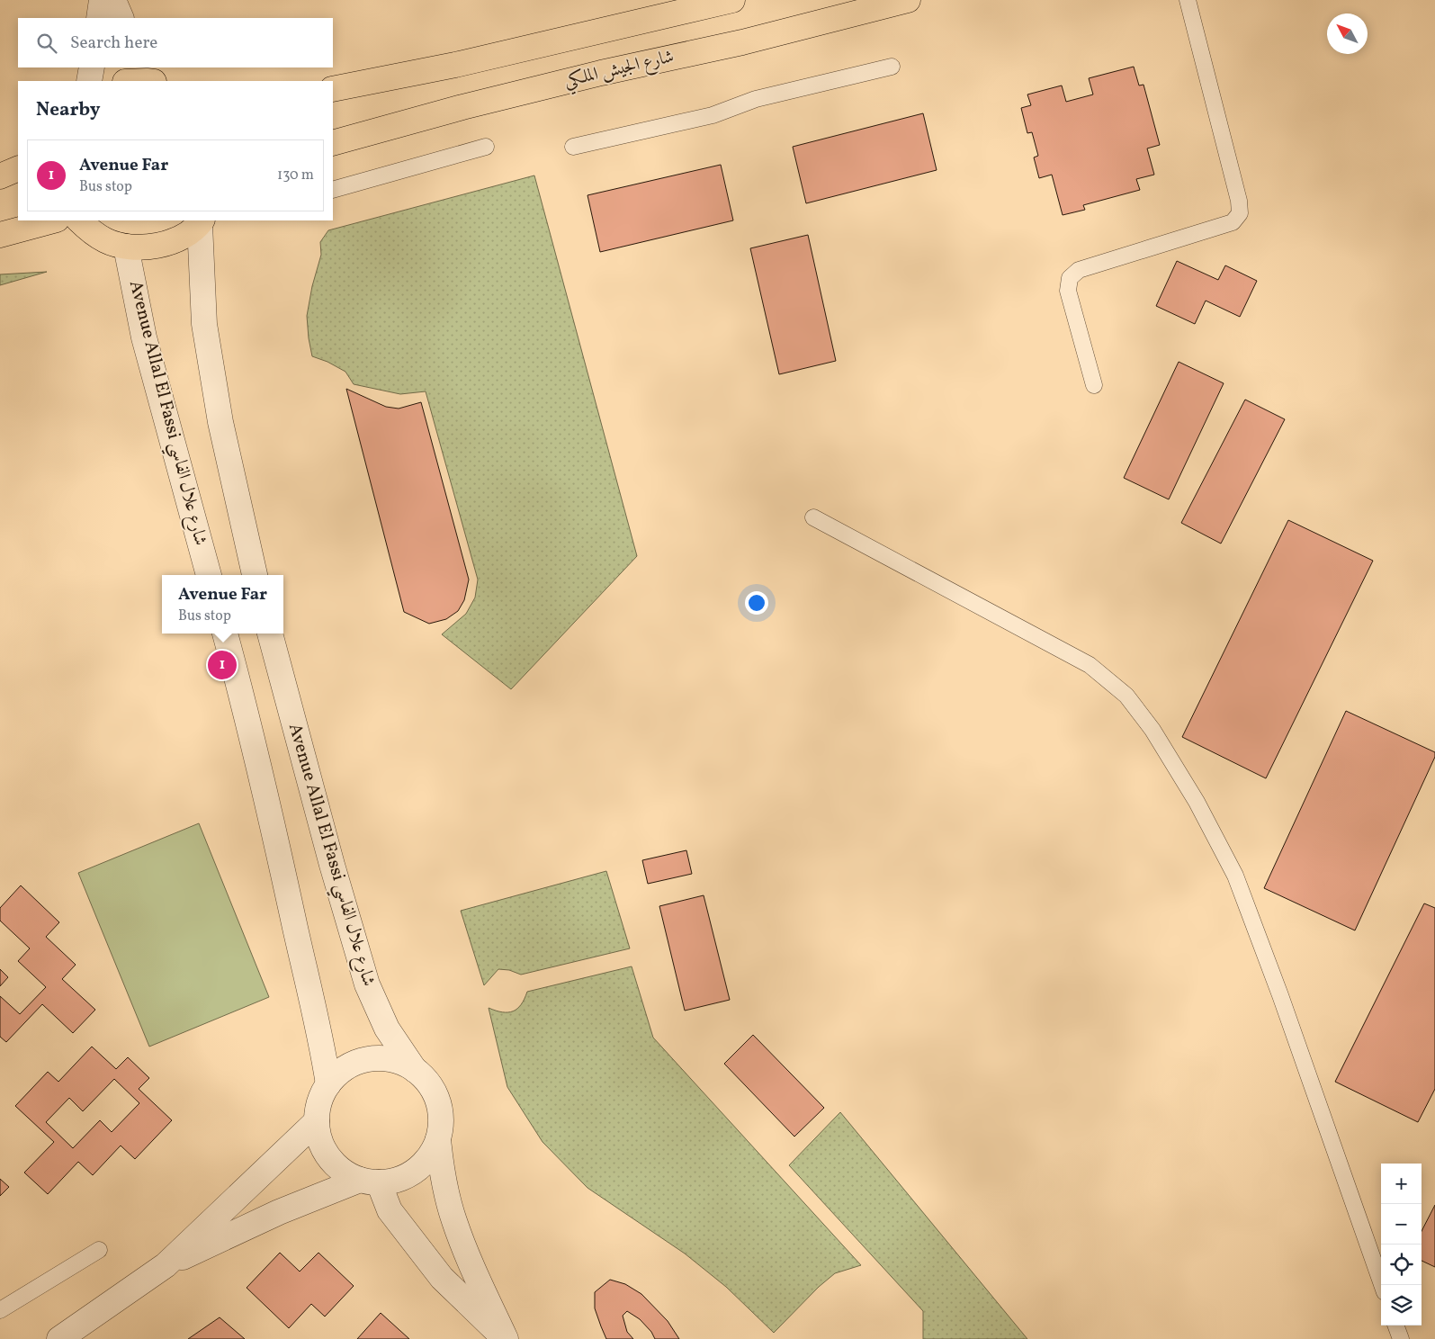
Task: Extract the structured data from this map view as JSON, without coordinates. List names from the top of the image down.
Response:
{
  "streets": {
    "main road": ["شارع الجيش الملكي"],
    "street": ["Avenue Allal El Fassi شارع علال الفاسي"]
  },
  "north": "top left",
  "page": {
    "search": "Search here",
    "heading": "Nearby",
    "list": [
      {
        "mark": "1",
        "name": "Avenue Far",
        "note": "Bus stop",
        "value": "130 m"
      }
    ],
    "popup": ["Avenue Far", "Bus stop"],
    "pins": "1",
    "map_buttons": ["+", "−"]
  }
}
